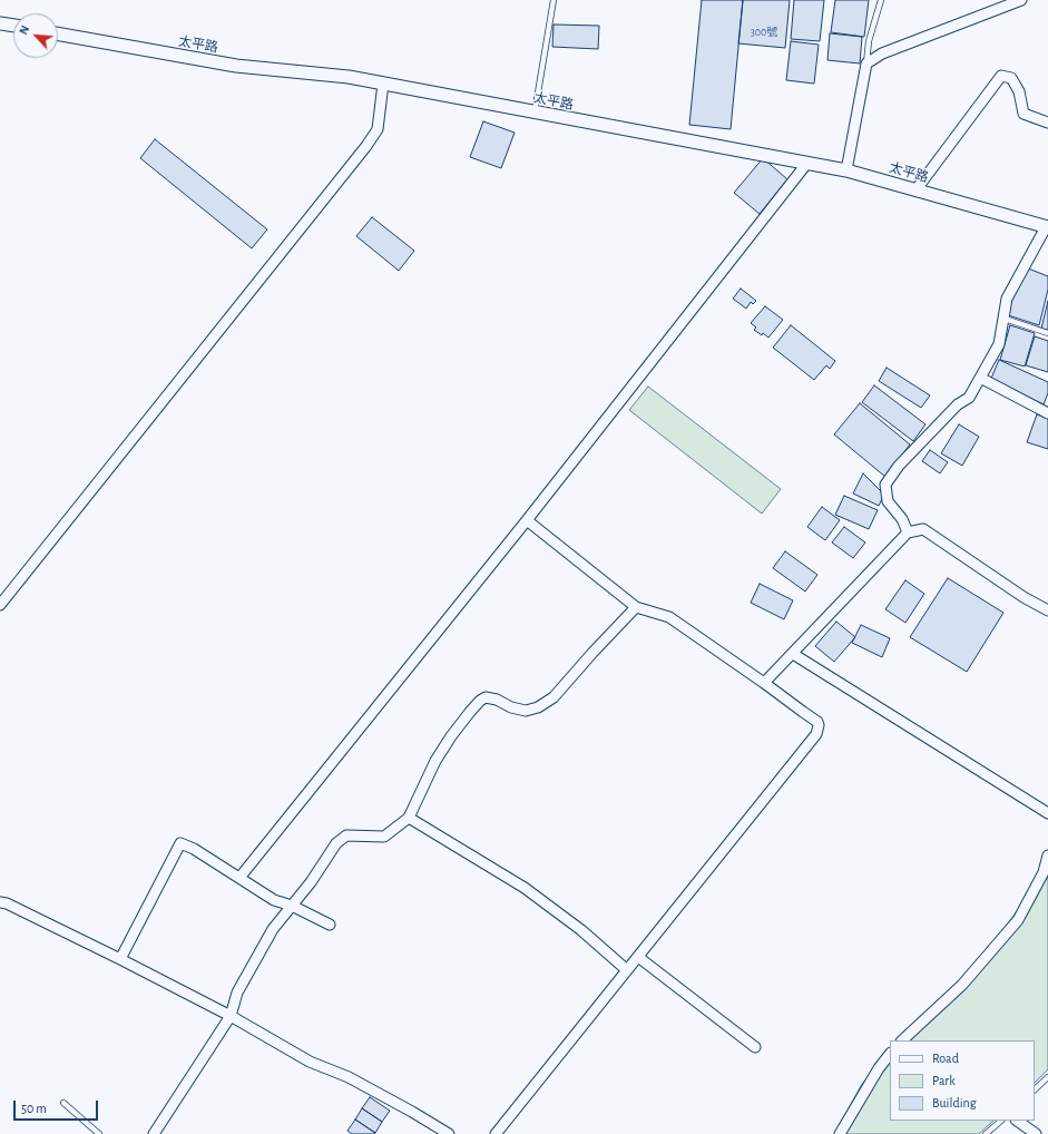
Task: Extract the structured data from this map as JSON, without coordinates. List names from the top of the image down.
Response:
{
  "streets": {
    "street": ["太平路"]
  },
  "house_numbers": ["300號"],
  "legend": ["Road", "Park", "Building"],
  "scale_bar": "50 m",
  "north": "top left"
}
